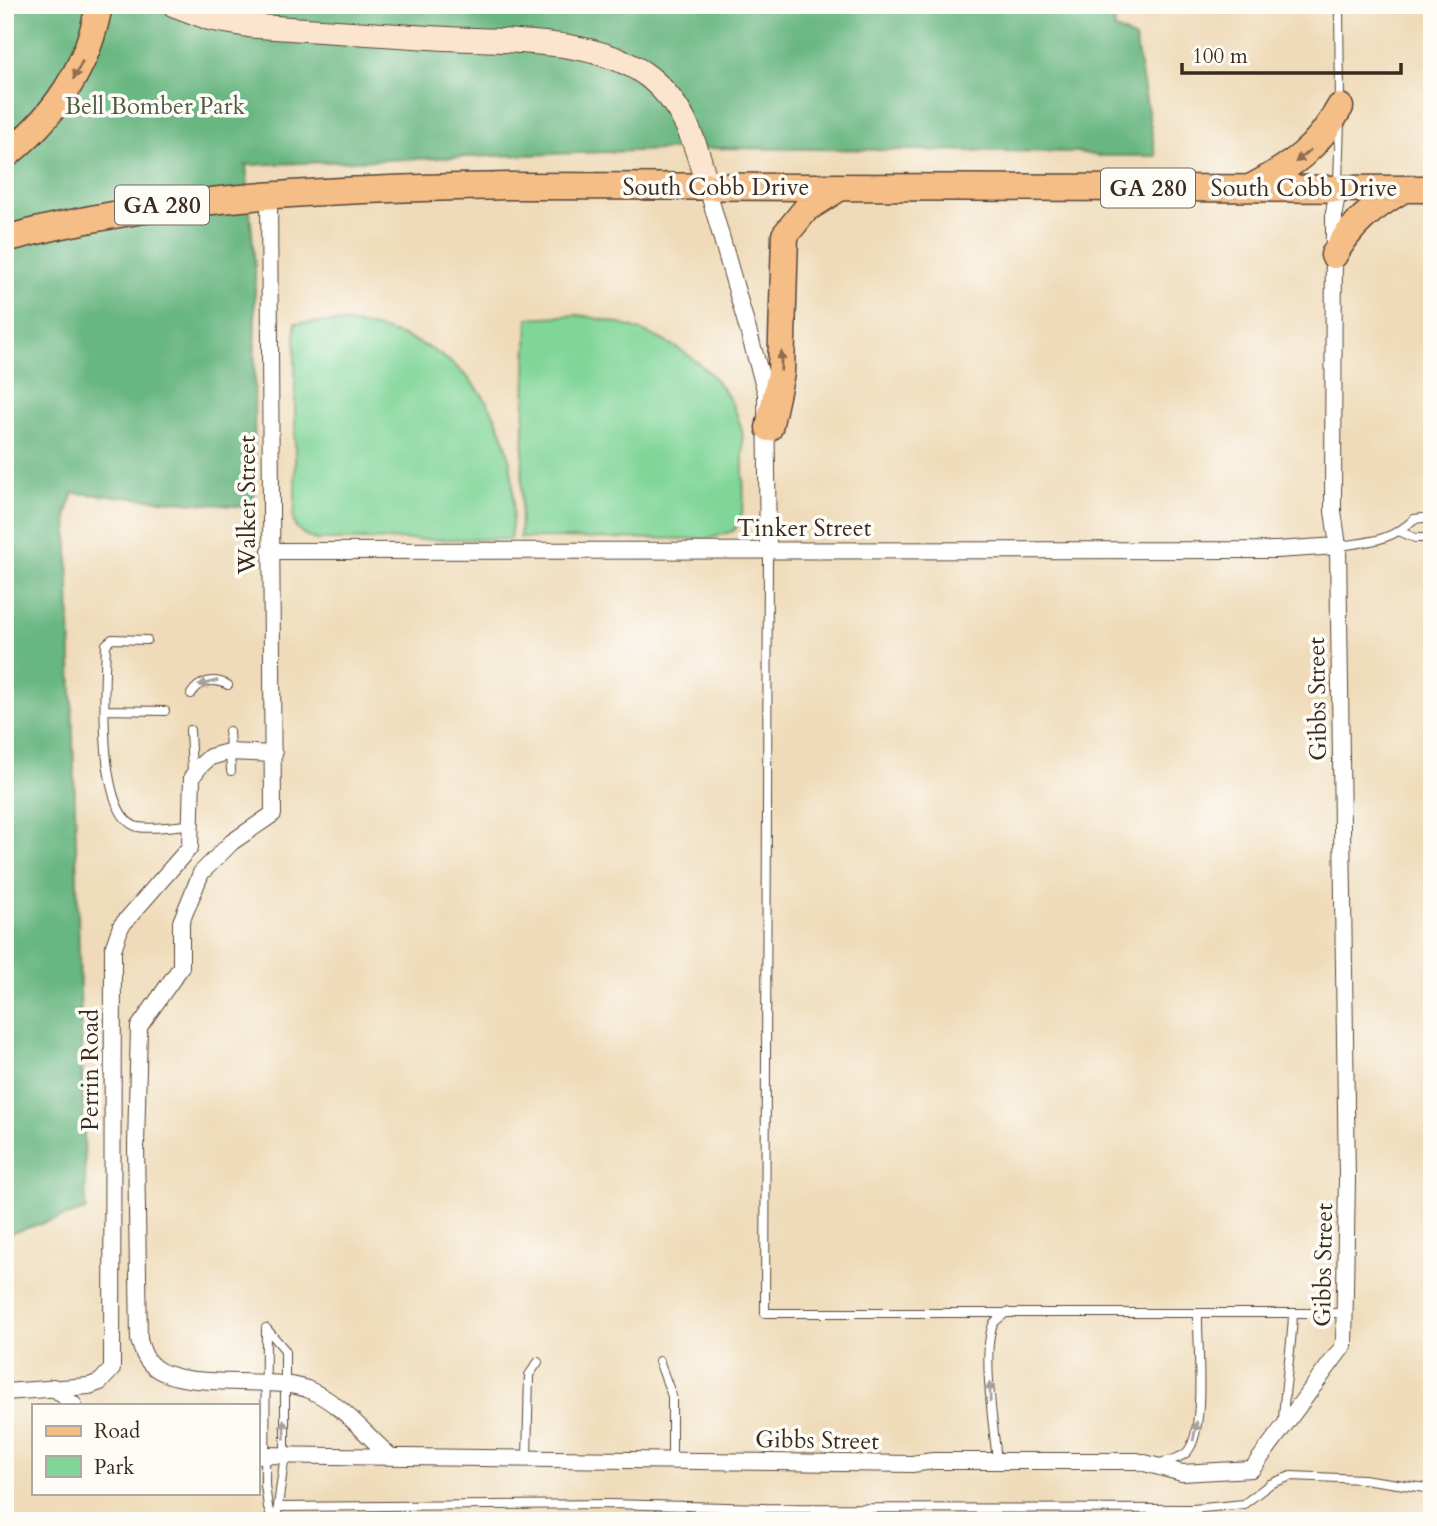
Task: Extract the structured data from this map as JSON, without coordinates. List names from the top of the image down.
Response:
{
  "streets": {
    "main road": ["South Cobb Drive", "GA 280"],
    "street": [
      "Walker Street",
      "Tinker Street",
      "Gibbs Street",
      "Perrin Road"
    ]
  },
  "crossings": [
    ["South Cobb Drive", "Walker Street"],
    ["South Cobb Drive", "Gibbs Street"],
    ["Walker Street", "Tinker Street"],
    ["Tinker Street", "Gibbs Street"]
  ],
  "parks": ["Bell Bomber Park"],
  "legend": ["Road", "Park"],
  "scale_bar": "100 m"
}
